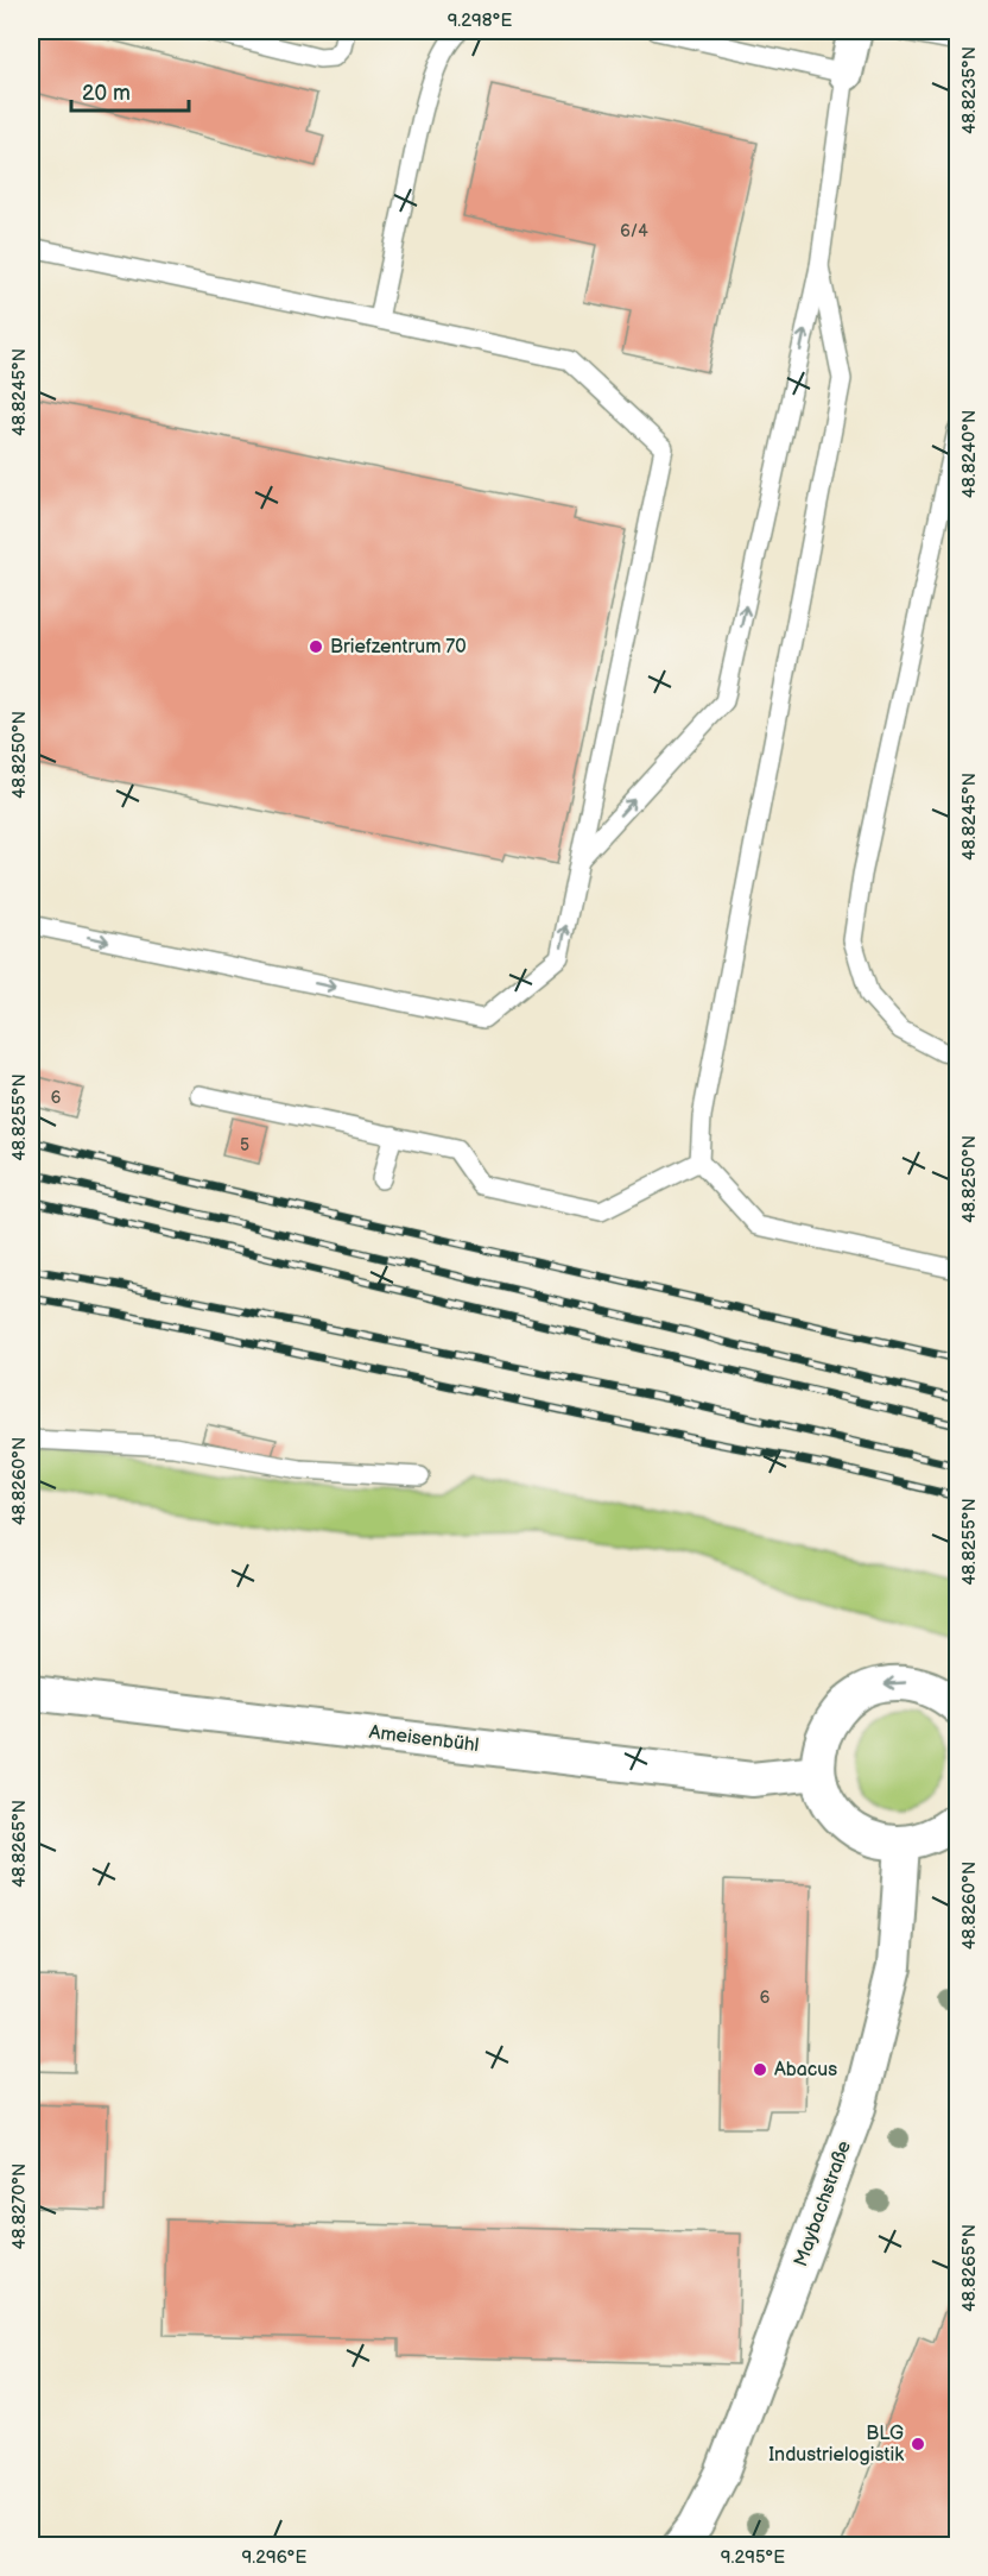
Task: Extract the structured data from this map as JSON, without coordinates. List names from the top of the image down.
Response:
{
  "streets": {
    "street": ["Ameisenbühl", "Maybachstraße"]
  },
  "places": ["Briefzentrum 70", "Abacus", "BLG Industrielogistik"],
  "house_numbers": [
    "6/4",
    "6",
    "5",
    "6"
  ],
  "scale_bar": "20 m",
  "coordinates": [
    "9.298°E",
    "48.8235°N",
    "48.8245°N",
    "48.8240°N",
    "48.8250°N",
    "48.8255°N",
    "48.8260°N",
    "48.8265°N",
    "48.8270°N",
    "9.296°E",
    "9.295°E"
  ]
}
